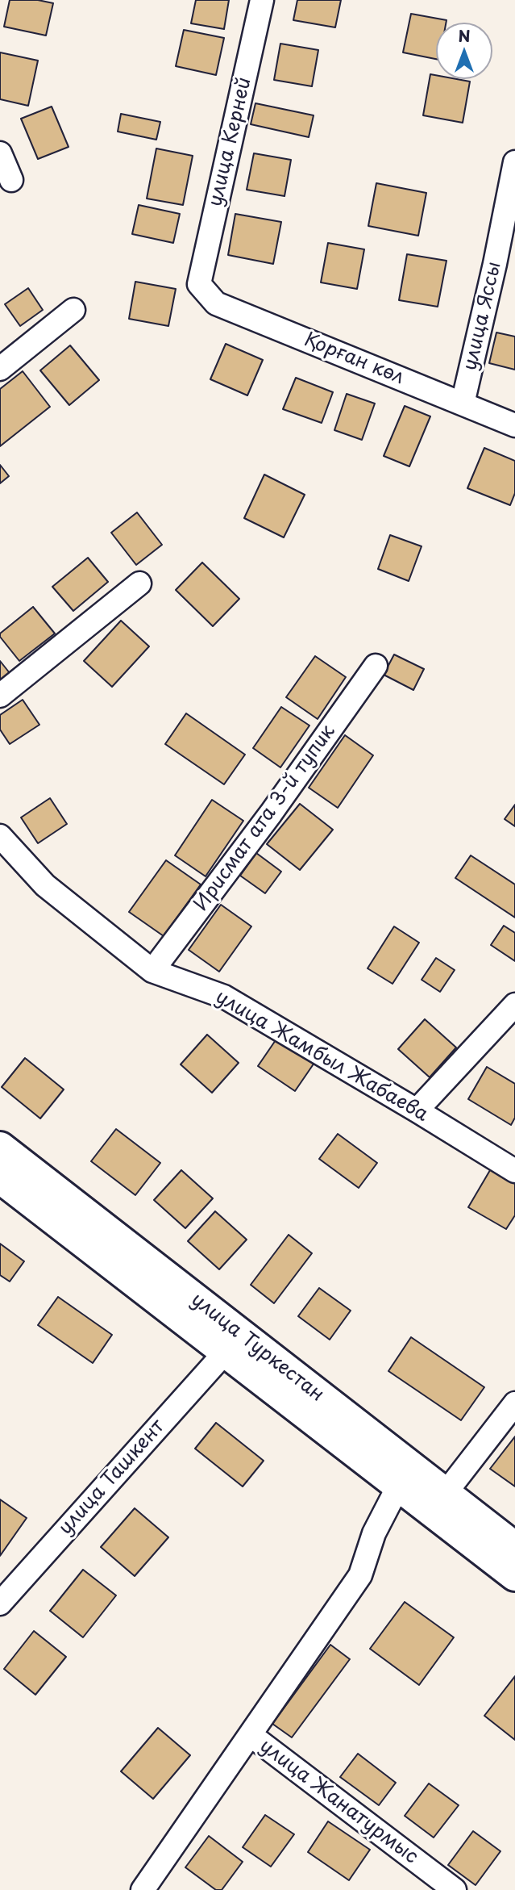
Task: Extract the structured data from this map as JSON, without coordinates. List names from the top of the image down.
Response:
{
  "streets": {
    "highway": ["улица Туркестан"],
    "street": [
      "улица Керней",
      "улица Яссы",
      "Қорған көл",
      "Ирисмат ата 3-й тупик",
      "улица Жамбыл Жабаева",
      "улица Ташкент",
      "улица Жанатурмыс"
    ]
  },
  "crossings": [
    ["улица Керней", "Қорған көл"],
    ["улица Яссы", "Қорған көл"],
    ["Ирисмат ата 3-й тупик", "улица Жамбыл Жабаева"],
    ["улица Туркестан", "улица Ташкент"]
  ],
  "north": "top"
}
